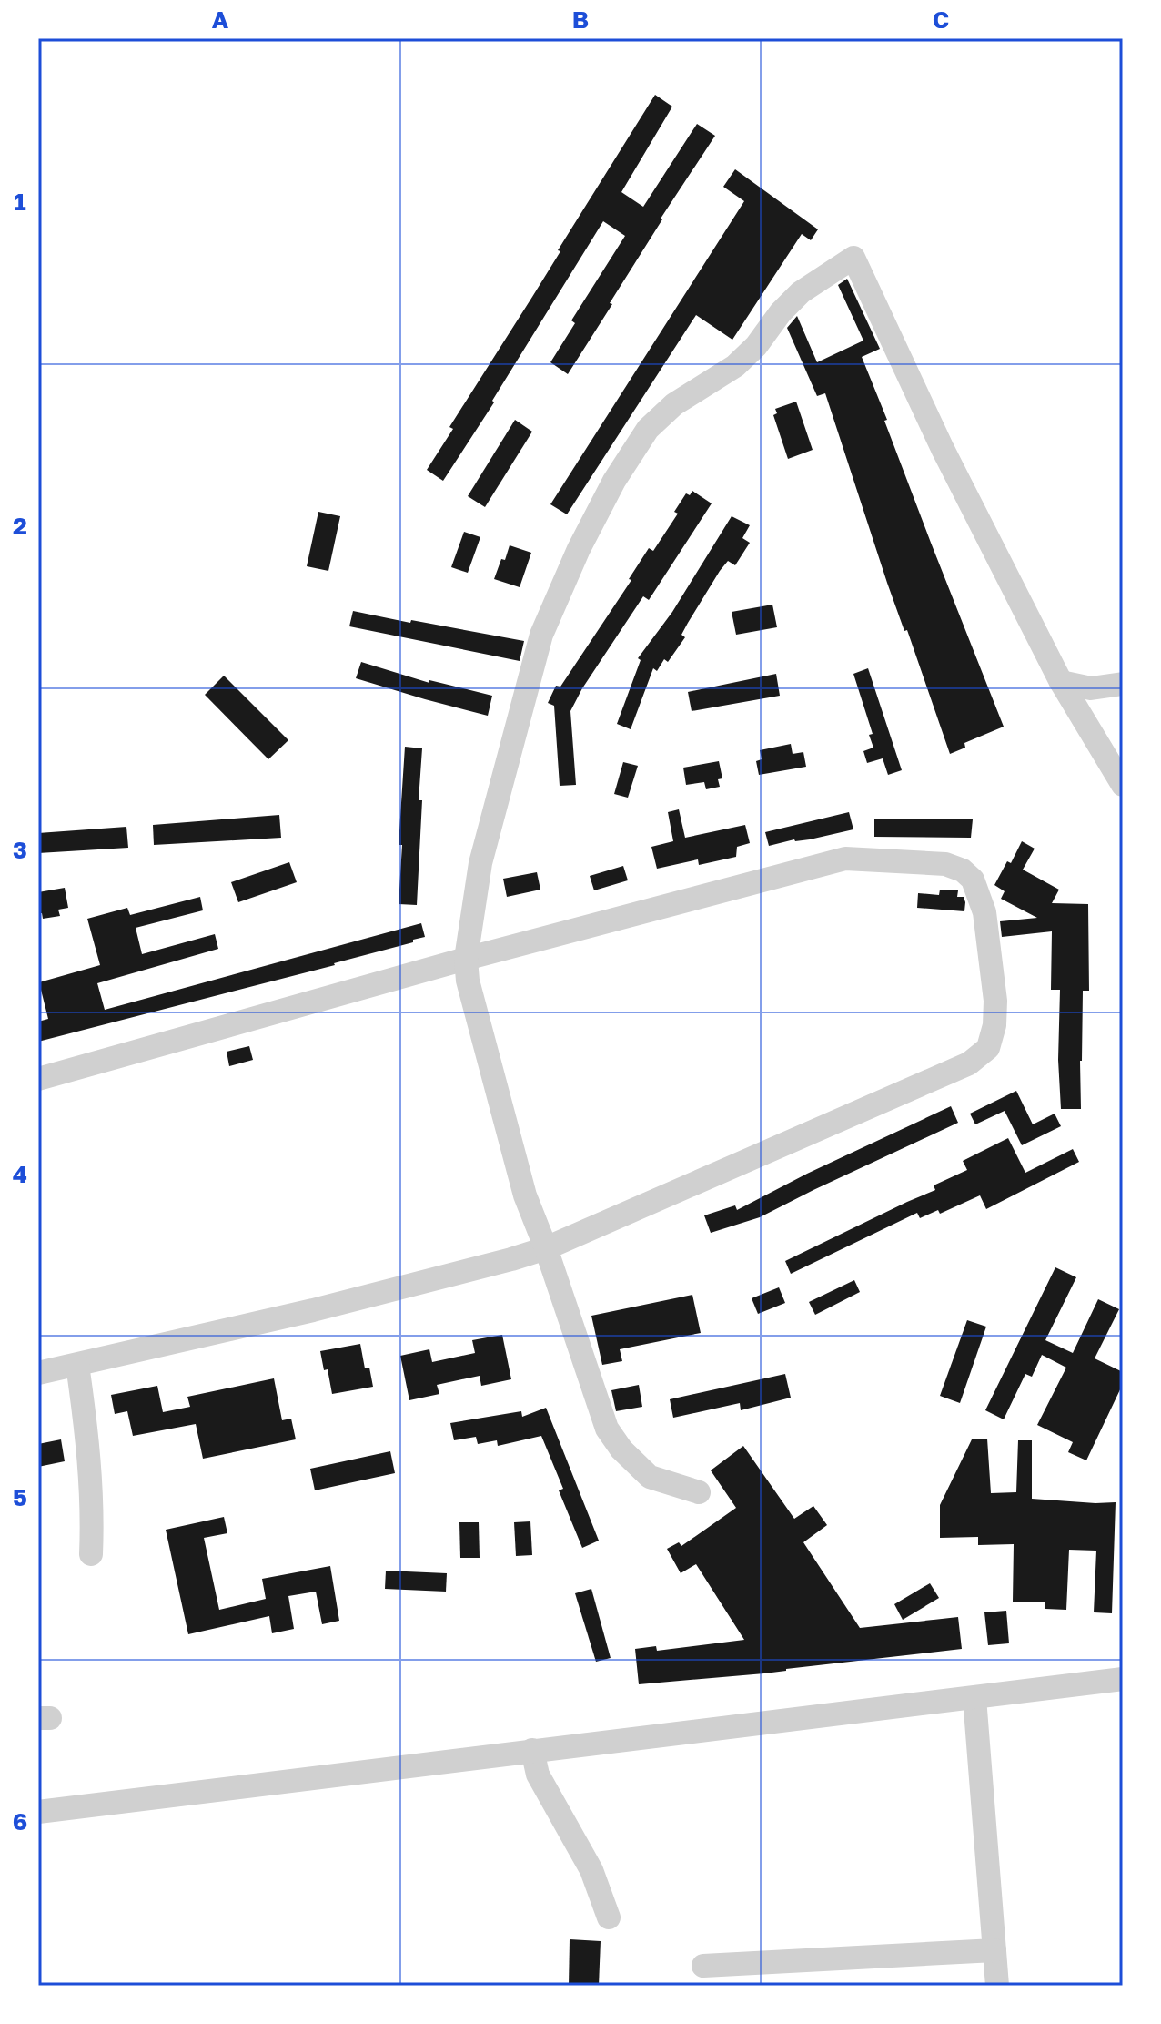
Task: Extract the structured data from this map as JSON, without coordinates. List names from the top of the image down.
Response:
{
  "grid": {
    "columns": ["A", "B", "C"],
    "rows": [
      "1",
      "2",
      "3",
      "4",
      "5",
      "6"
    ]
  }
}
